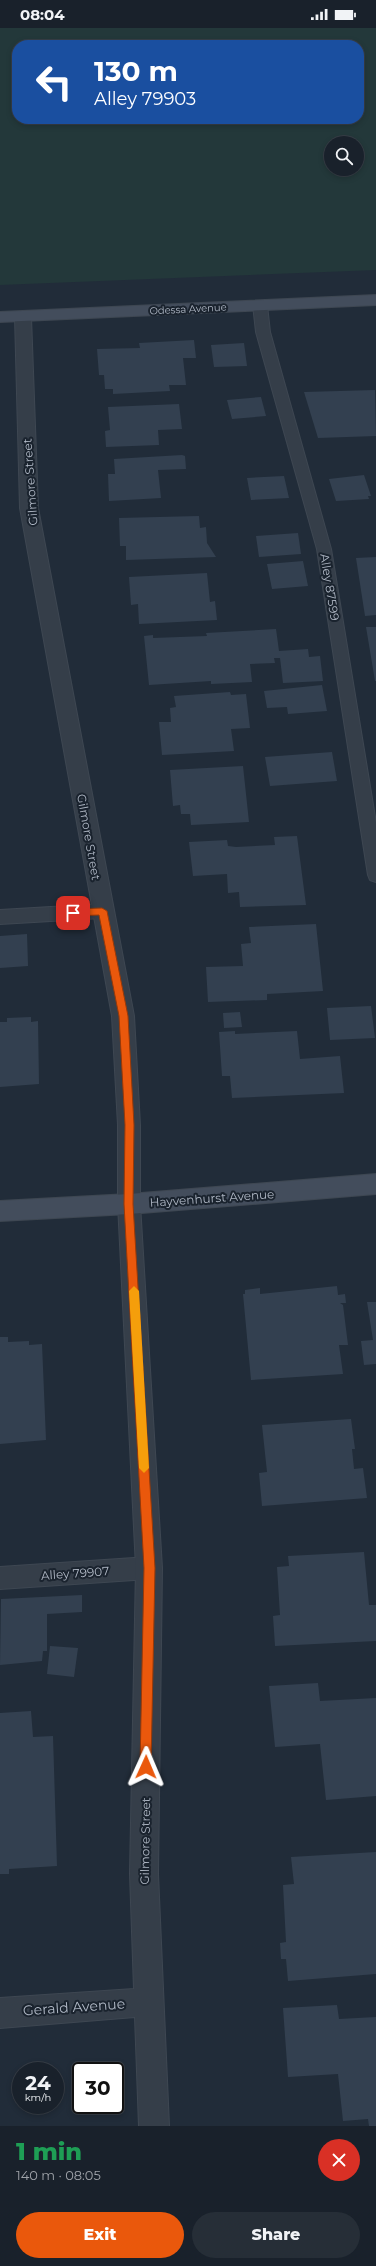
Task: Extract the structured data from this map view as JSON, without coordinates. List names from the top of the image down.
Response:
{
  "streets": {
    "street": [
      "Odessa Avenue",
      "Gilmore Street",
      "Hayvenhurst Avenue",
      "Gerald Avenue"
    ],
    "lane": ["Alley 87599", "Alley 79907"]
  },
  "crossings": [
    ["Odessa Avenue", "Gilmore Street"],
    ["Odessa Avenue", "Alley 87599"],
    ["Gilmore Street", "Hayvenhurst Avenue"],
    ["Gilmore Street", "Alley 79907"],
    ["Gilmore Street", "Gerald Avenue"]
  ],
  "page": {
    "status": "08:04",
    "turn": ["130 m", "Alley 79903"],
    "speed": "24 km/h",
    "limit": "30",
    "heading": ["1 min", "140 m · 08:05"],
    "buttons": ["Exit", "Share"]
  }
}
